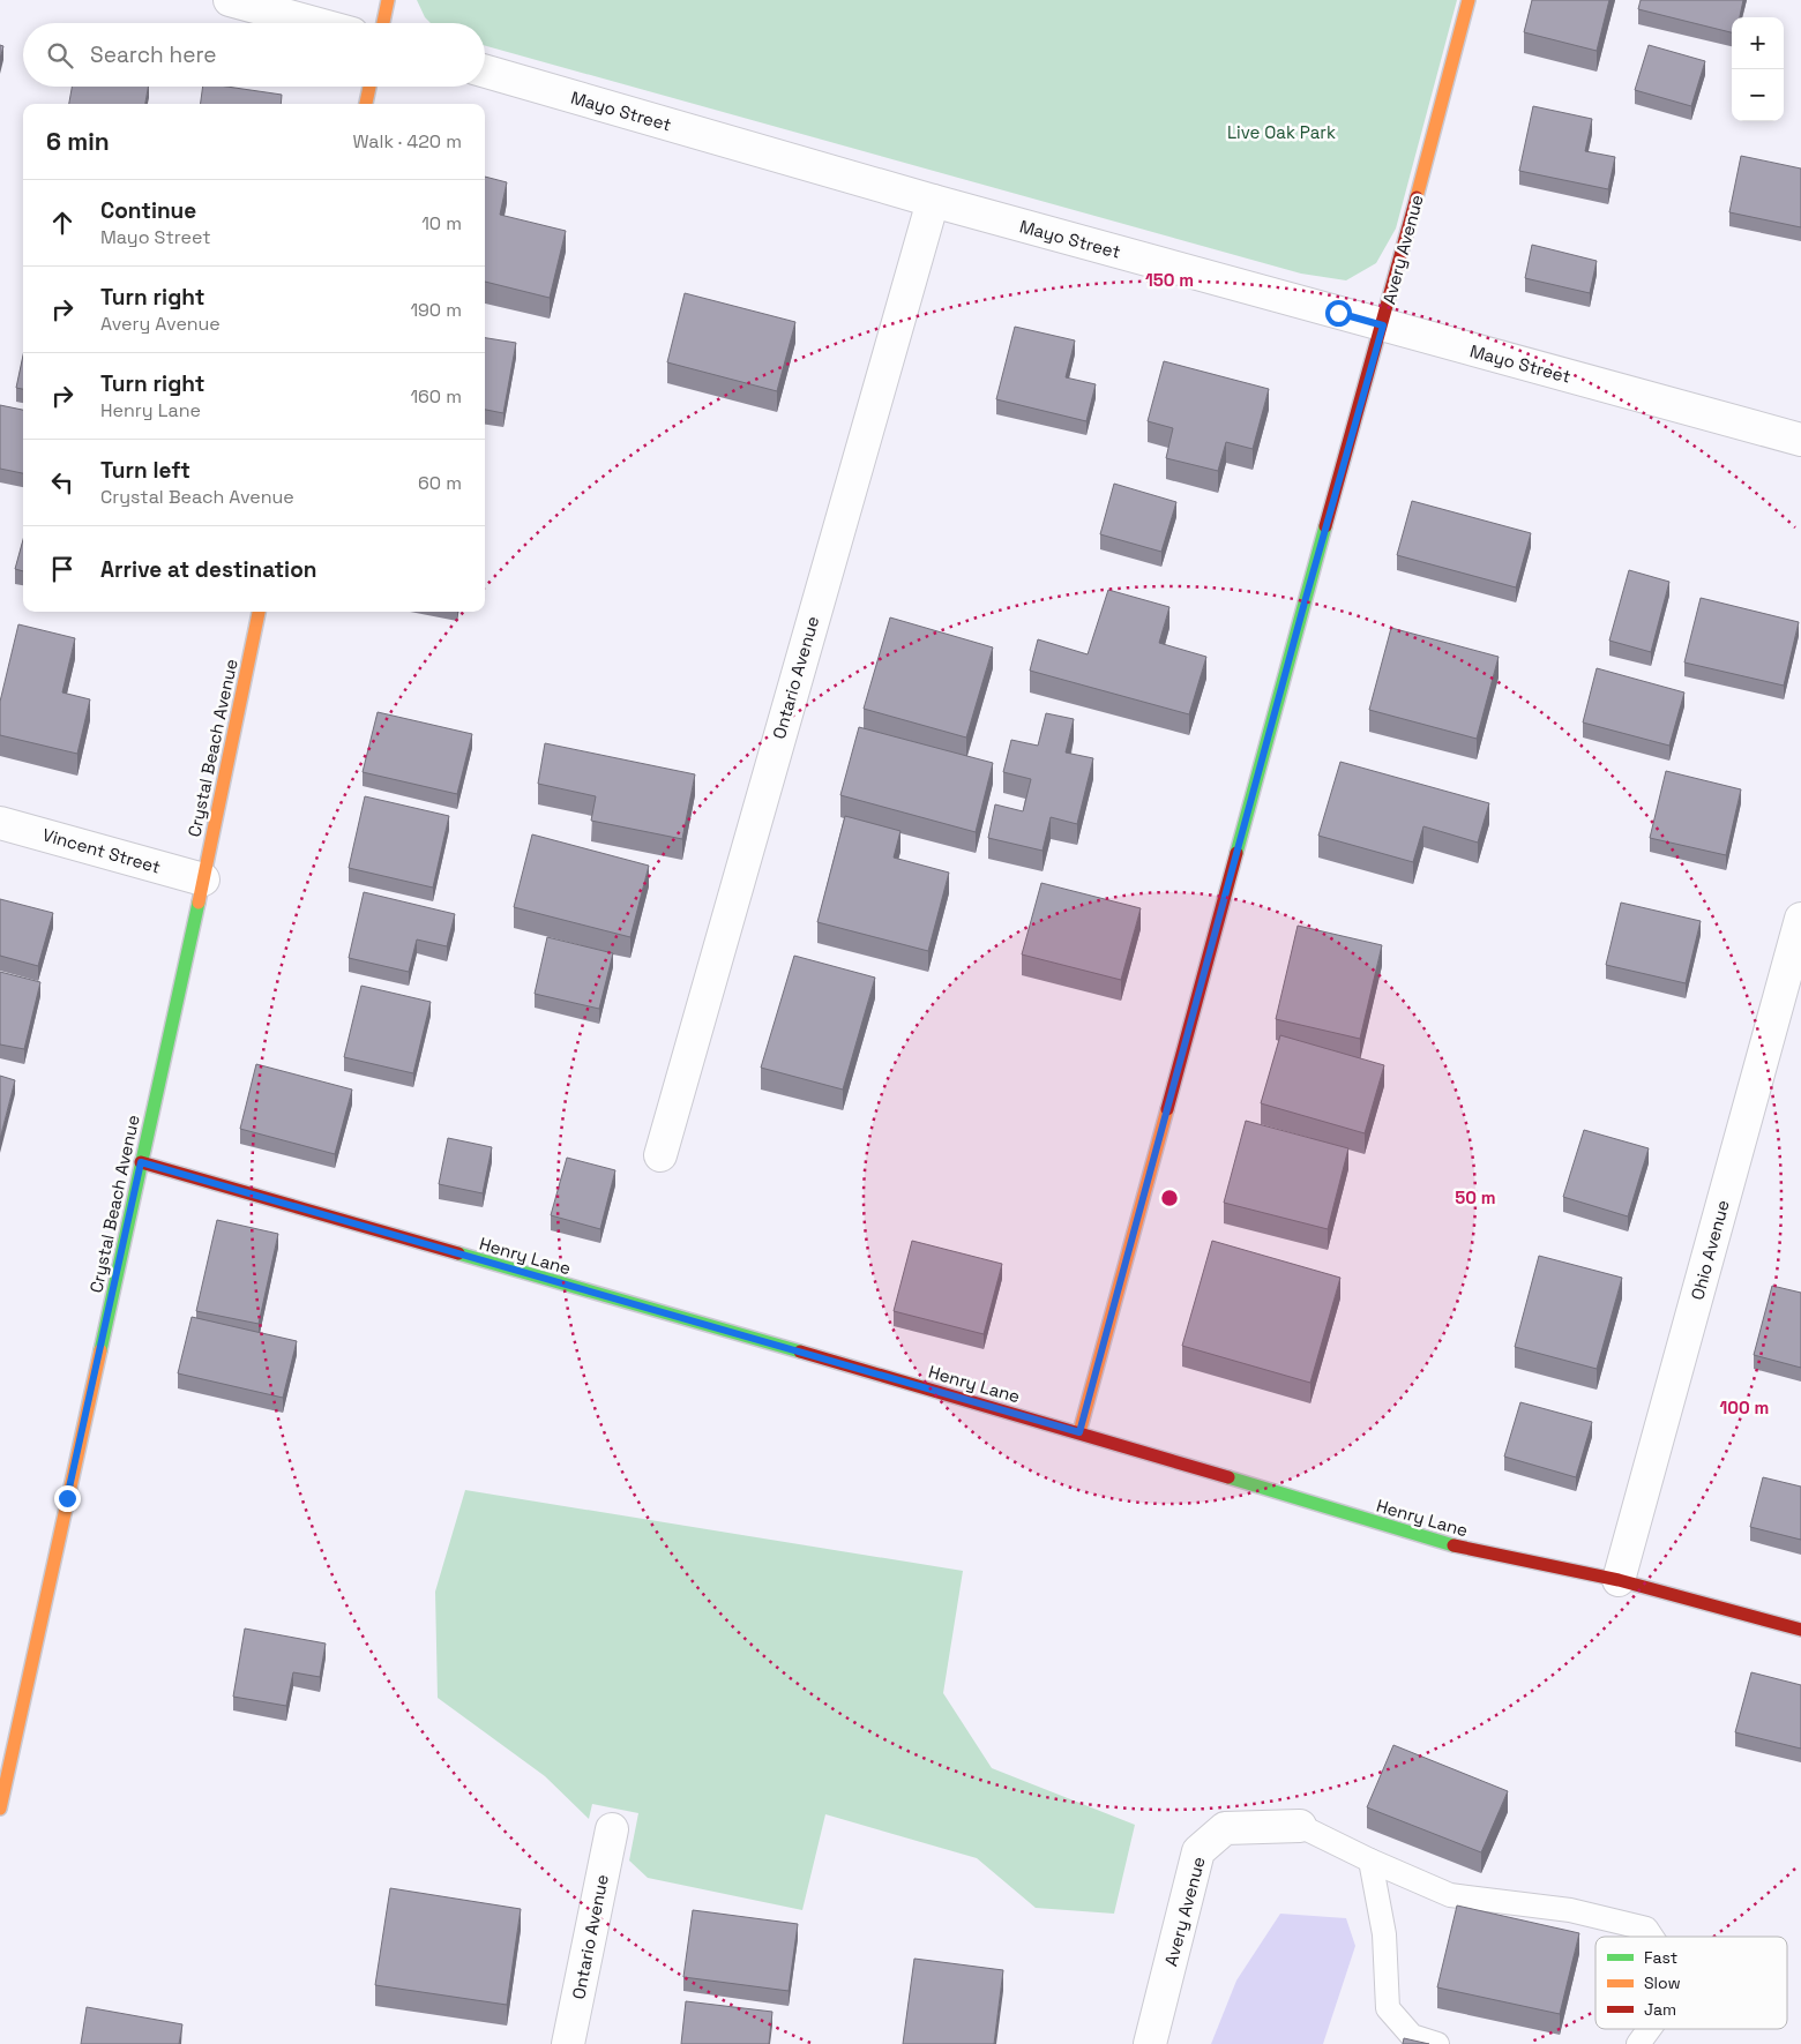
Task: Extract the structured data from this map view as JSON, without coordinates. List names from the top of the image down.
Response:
{
  "streets": {
    "street": [
      "Mayo Street",
      "Avery Avenue",
      "Ontario Avenue",
      "Crystal Beach Avenue",
      "Vincent Street",
      "Ohio Avenue",
      "Henry Lane"
    ]
  },
  "crossings": [
    ["Mayo Street", "Avery Avenue"],
    ["Mayo Street", "Ontario Avenue"],
    ["Avery Avenue", "Henry Lane"],
    ["Crystal Beach Avenue", "Vincent Street"],
    ["Crystal Beach Avenue", "Henry Lane"],
    ["Ohio Avenue", "Henry Lane"]
  ],
  "parks": ["Live Oak Park"],
  "legend": ["Fast", "Slow", "Jam"],
  "page": {
    "map_buttons": ["+", "−"],
    "search": "Search here",
    "heading": ["6 min", "Walk · 420 m"],
    "list": [
      ["Continue", "Mayo Street", "10 m"],
      ["Turn right", "Avery Avenue", "190 m"],
      ["Turn right", "Henry Lane", "160 m"],
      ["Turn left", "Crystal Beach Avenue", "60 m"],
      "Arrive at destination"
    ]
  },
  "rings": ["150 m", "50 m", "100 m"]
}
